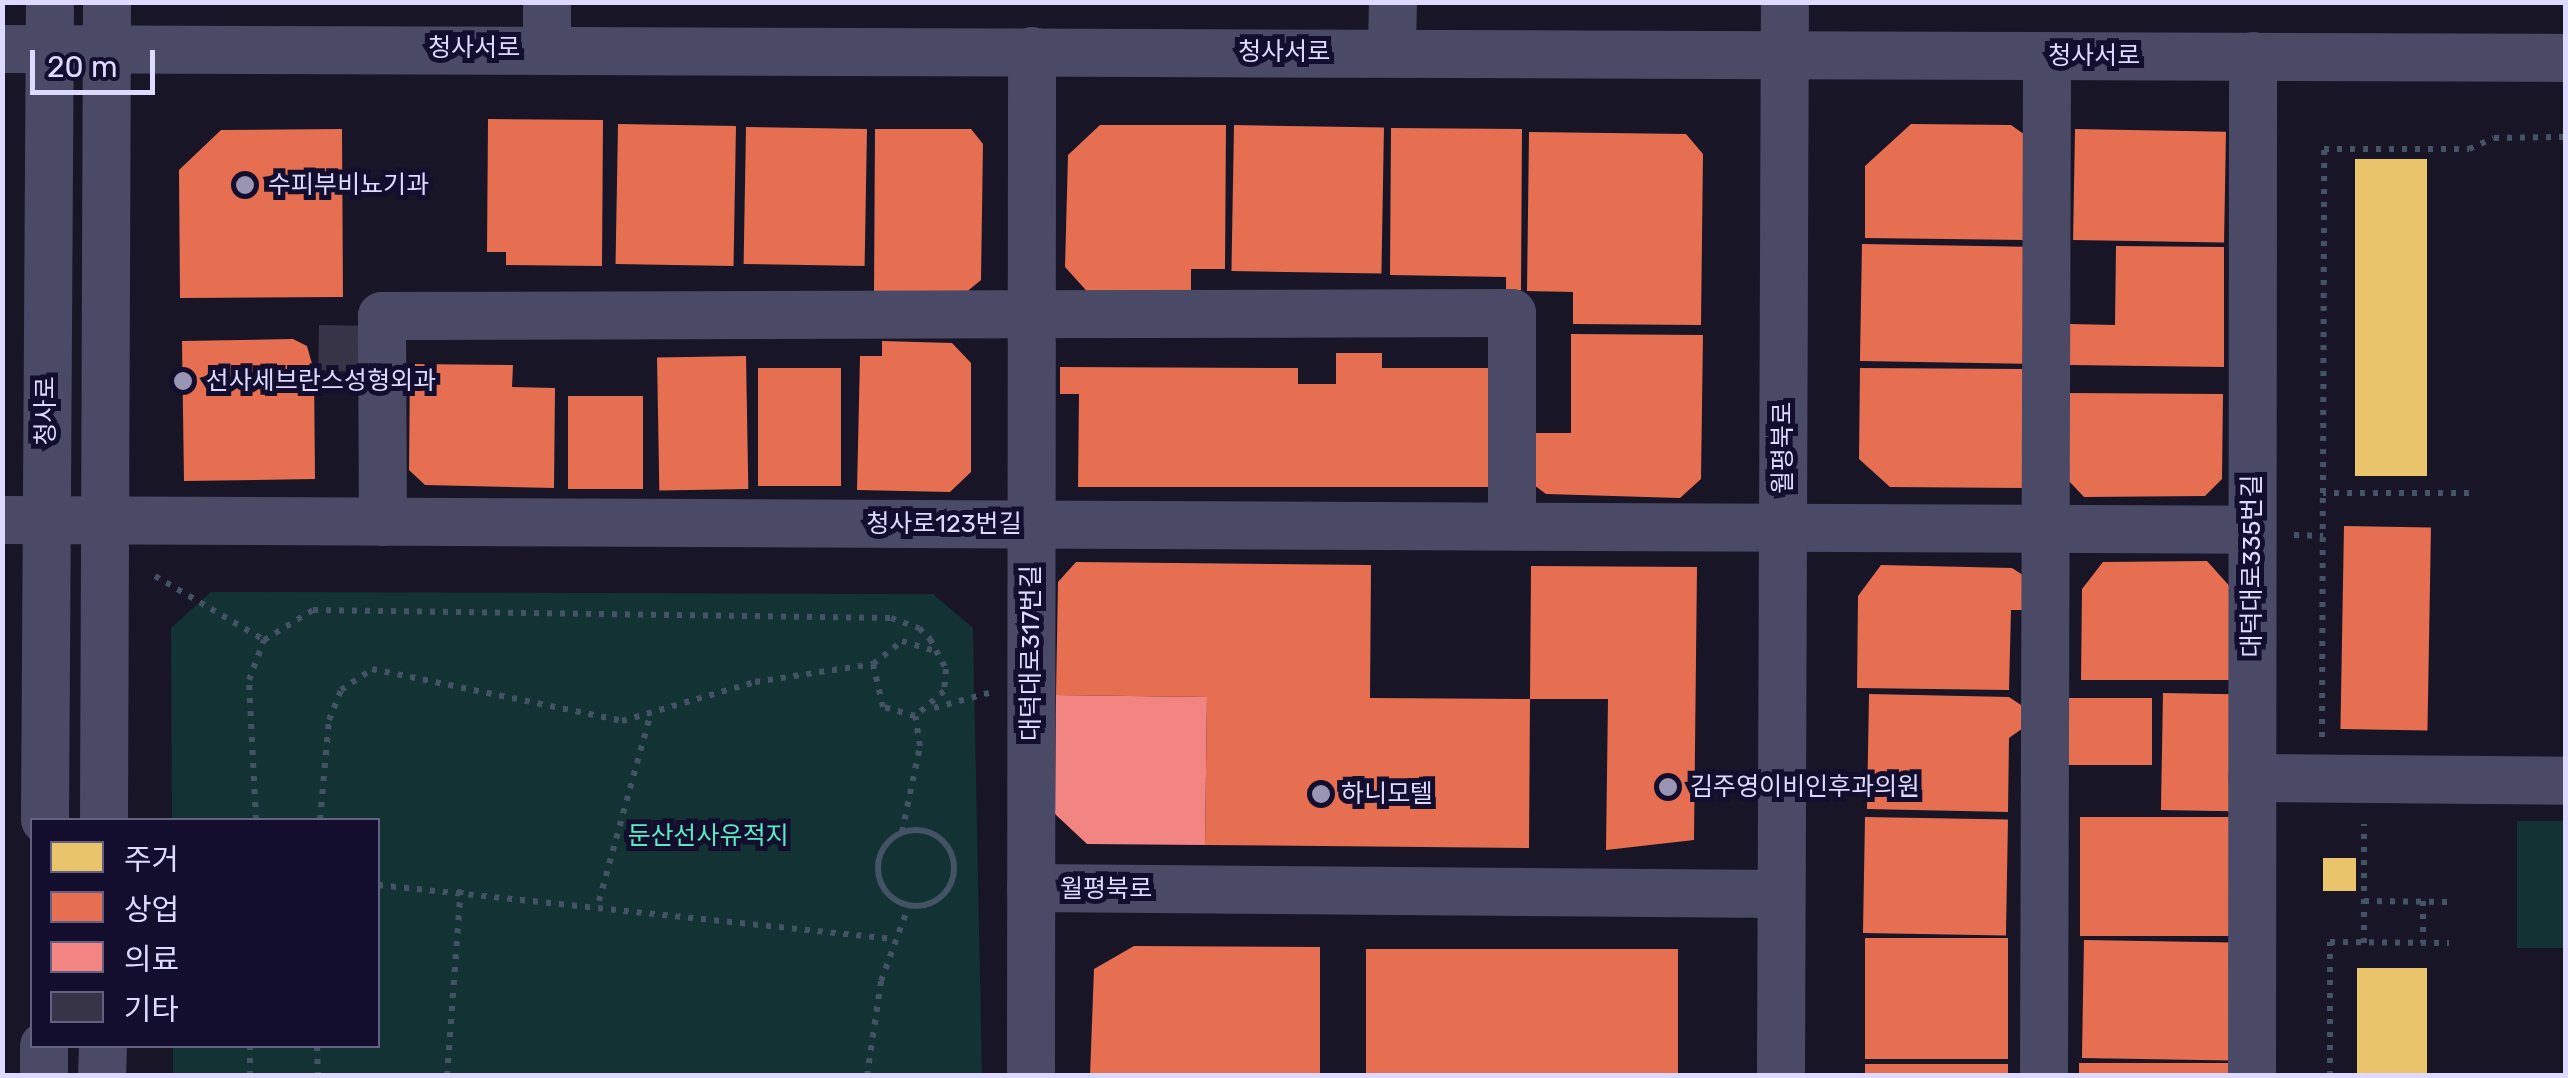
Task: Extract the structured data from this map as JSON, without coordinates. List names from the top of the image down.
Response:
{
  "streets": {
    "street": [
      "청사서로",
      "청사로",
      "월평북로",
      "청사로123번길",
      "대덕대로335번길",
      "대덕대로317번길"
    ]
  },
  "crossings": [
    ["청사서로", "청사로"],
    ["청사서로", "월평북로"],
    ["청사서로", "대덕대로335번길"],
    ["청사서로", "대덕대로317번길"],
    ["청사로", "청사로123번길"],
    ["월평북로", "청사로123번길"],
    ["월평북로", "대덕대로317번길"],
    ["청사로123번길", "대덕대로335번길"],
    ["청사로123번길", "대덕대로317번길"]
  ],
  "parks": ["둔산선사유적지"],
  "places": [
    "수피부비뇨기과",
    "선사세브란스성형외과",
    "김주영이비인후과의원",
    "하니모텔"
  ],
  "legend": [
    "주거",
    "상업",
    "의료",
    "기타"
  ],
  "scale_bar": "20 m"
}
